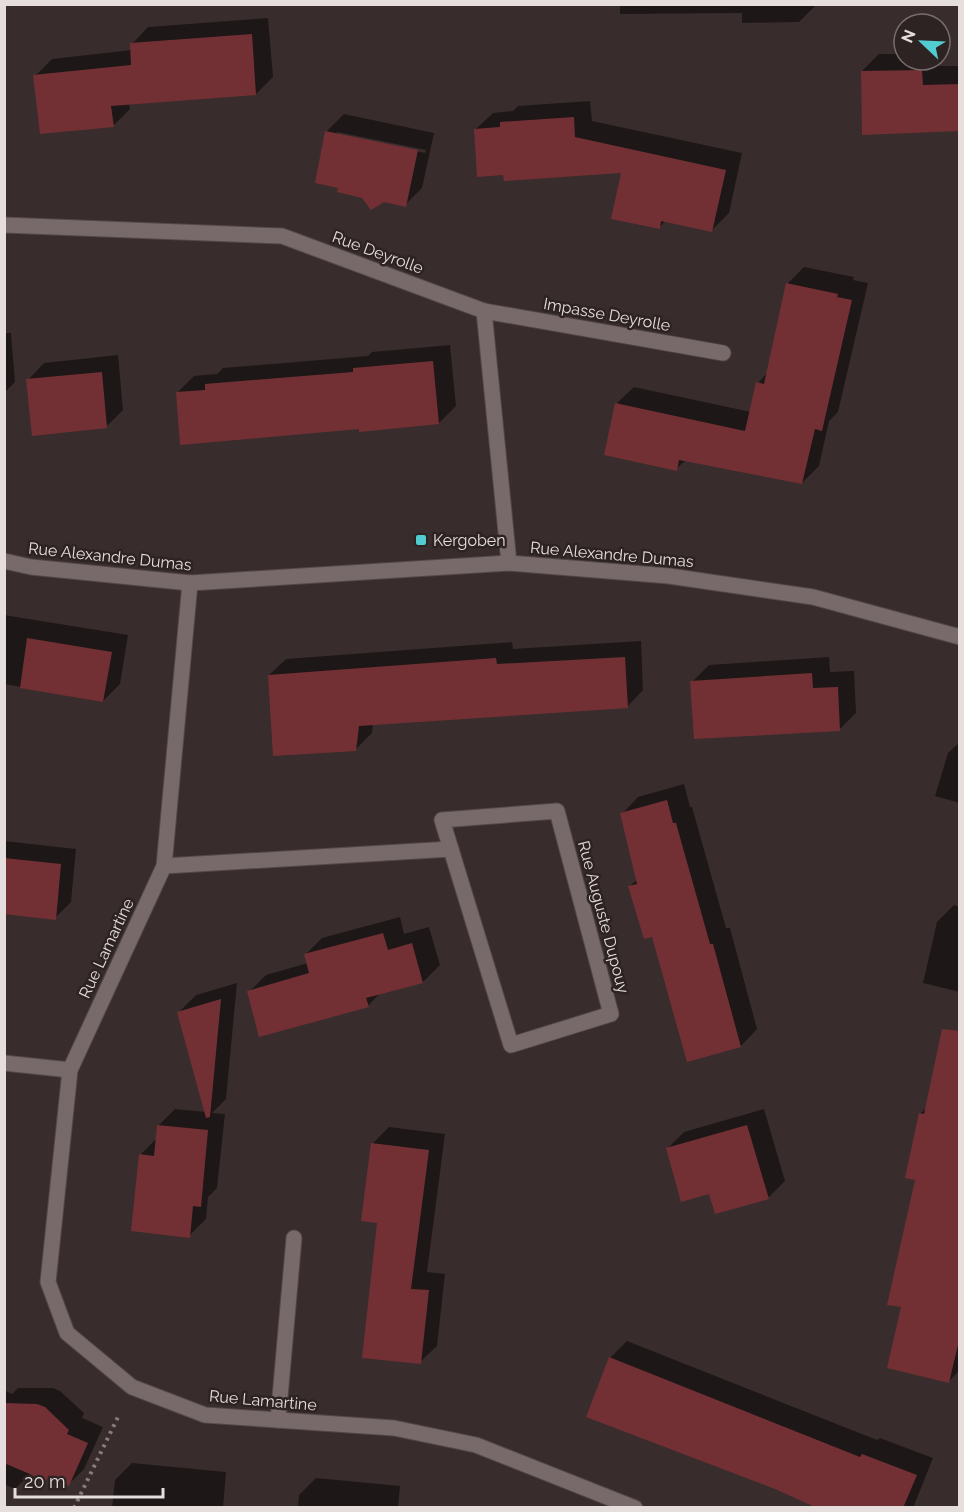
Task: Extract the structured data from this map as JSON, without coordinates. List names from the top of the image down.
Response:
{
  "streets": {
    "street": [
      "Rue Deyrolle",
      "Impasse Deyrolle",
      "Rue Alexandre Dumas",
      "Rue Auguste Dupouy",
      "Rue Lamartine"
    ]
  },
  "crossings": [
    ["Rue Deyrolle", "Impasse Deyrolle"]
  ],
  "places": {
    "transit": ["Kergoben"]
  },
  "scale_bar": "20 m",
  "north": "top left"
}
